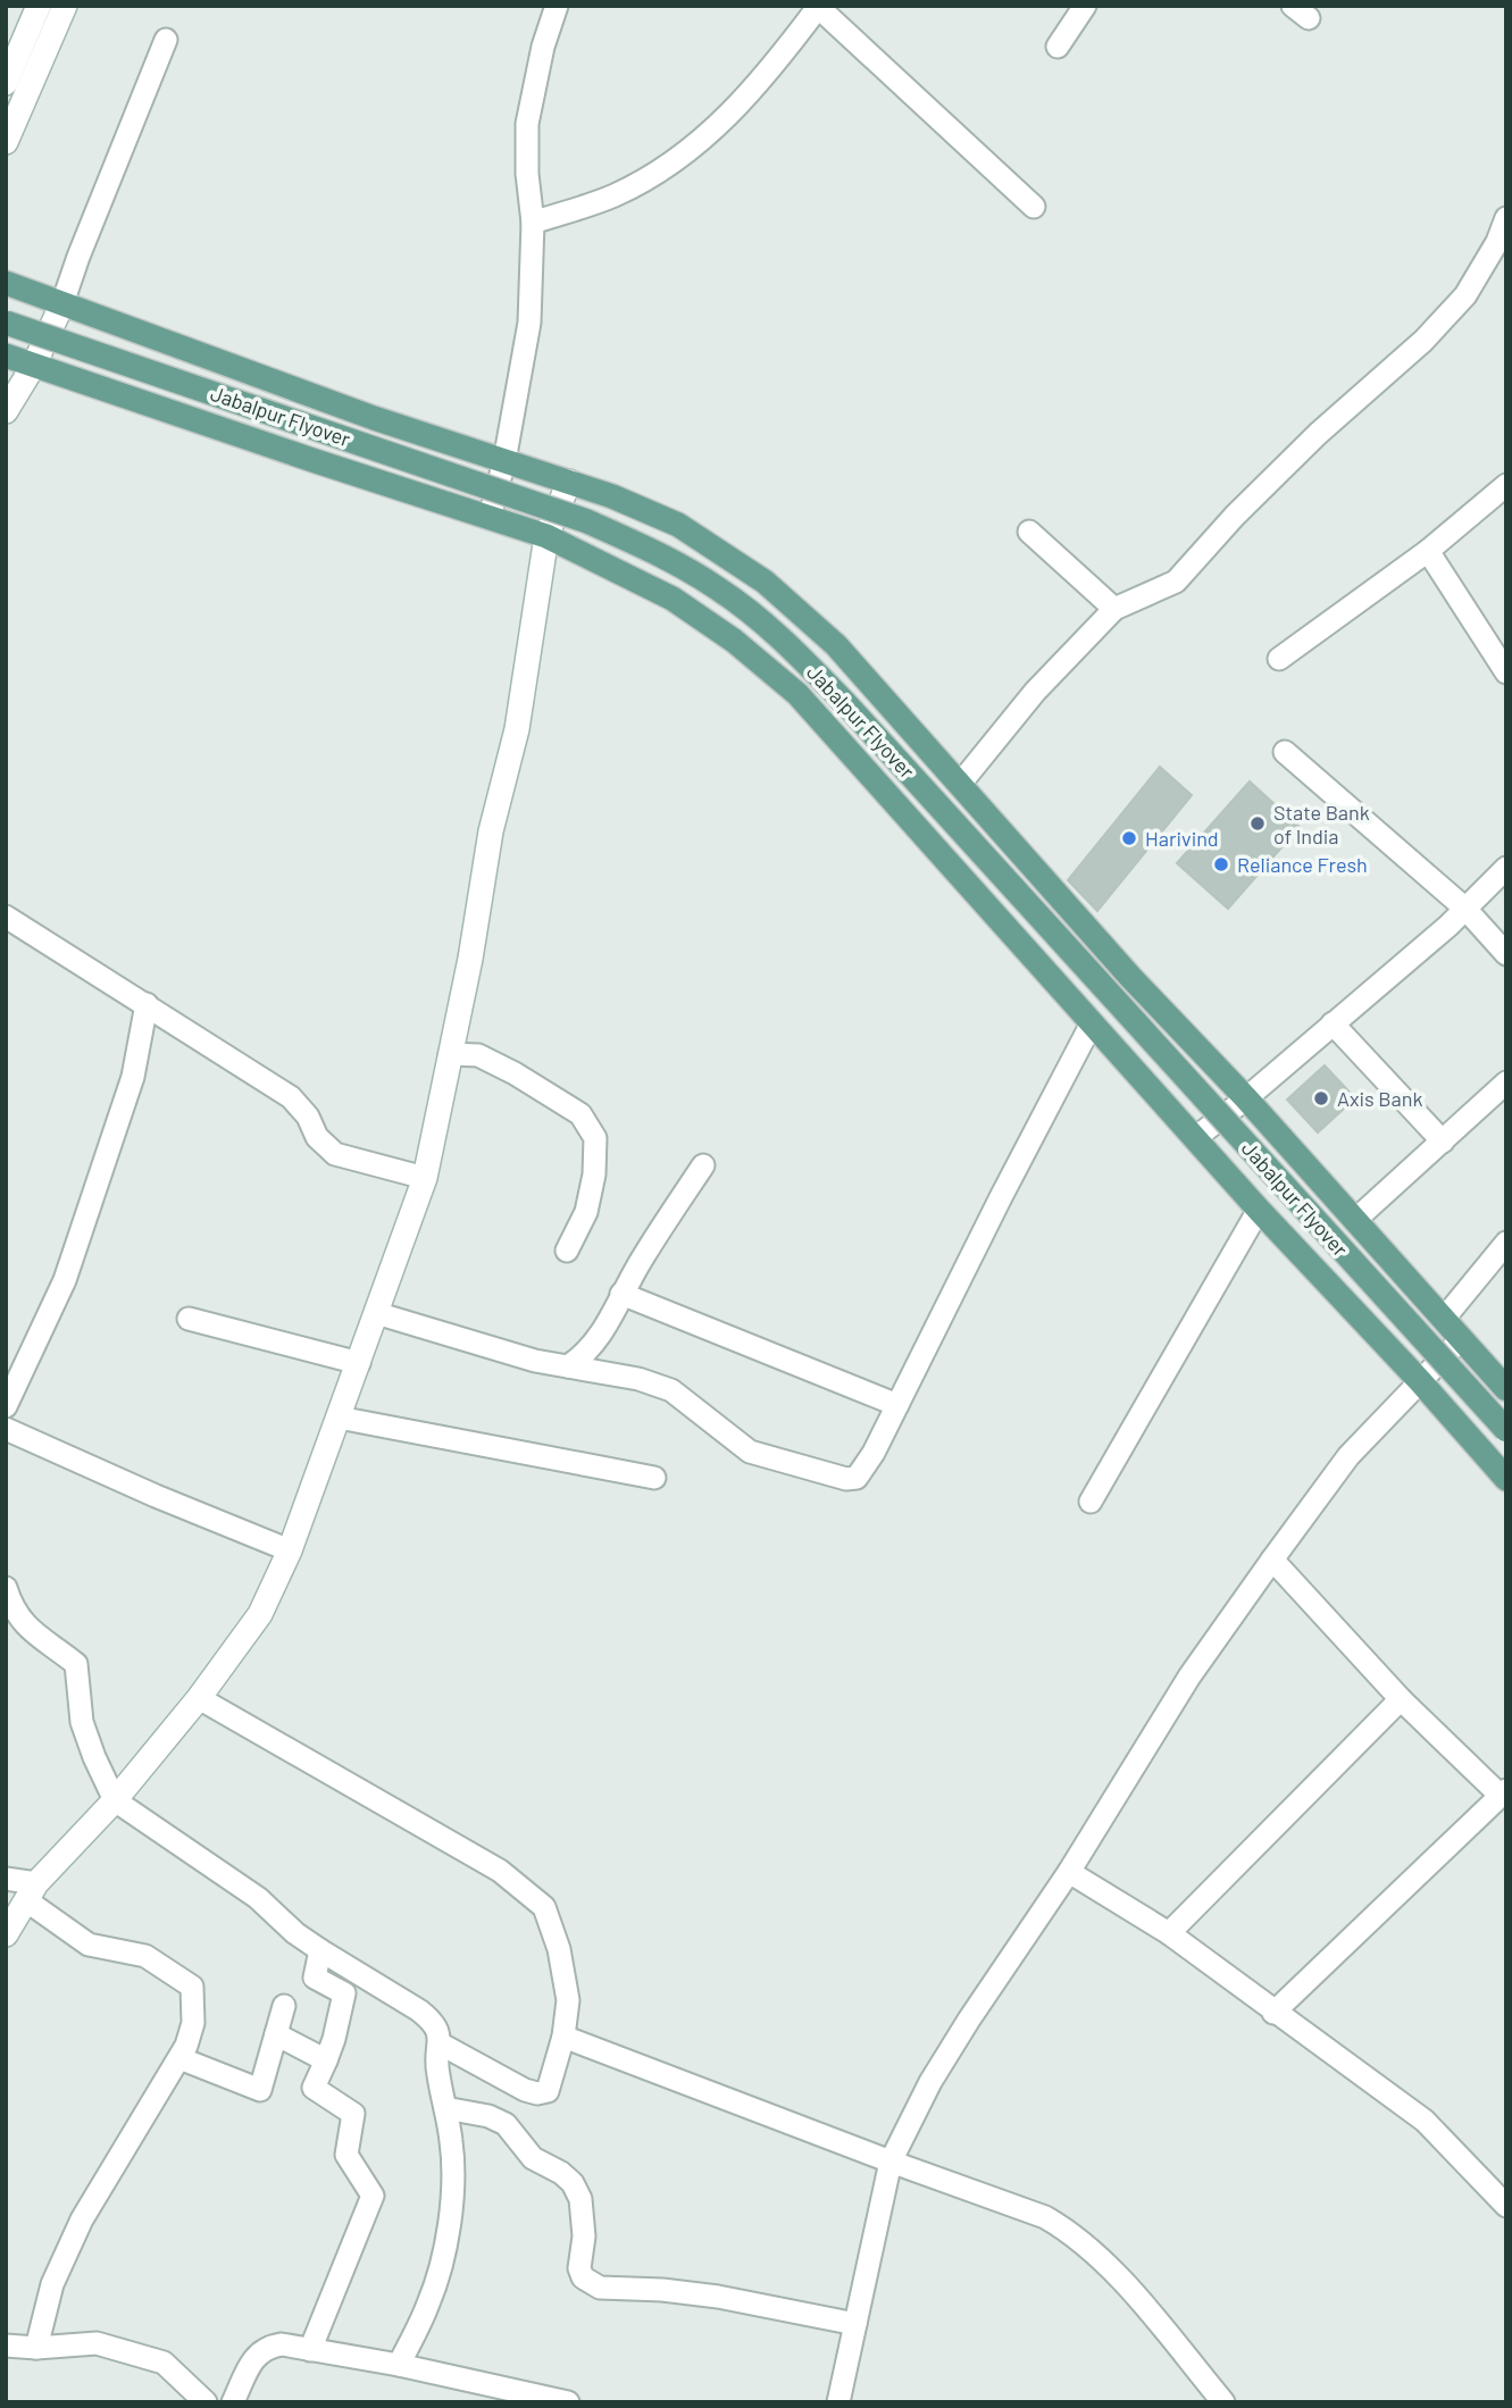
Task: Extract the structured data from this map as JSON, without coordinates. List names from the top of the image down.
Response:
{
  "streets": {
    "main road": ["Jabalpur Flyover"]
  },
  "places": [
    "State Bank of India",
    "Harivind",
    "Reliance Fresh",
    "Axis Bank"
  ]
}
